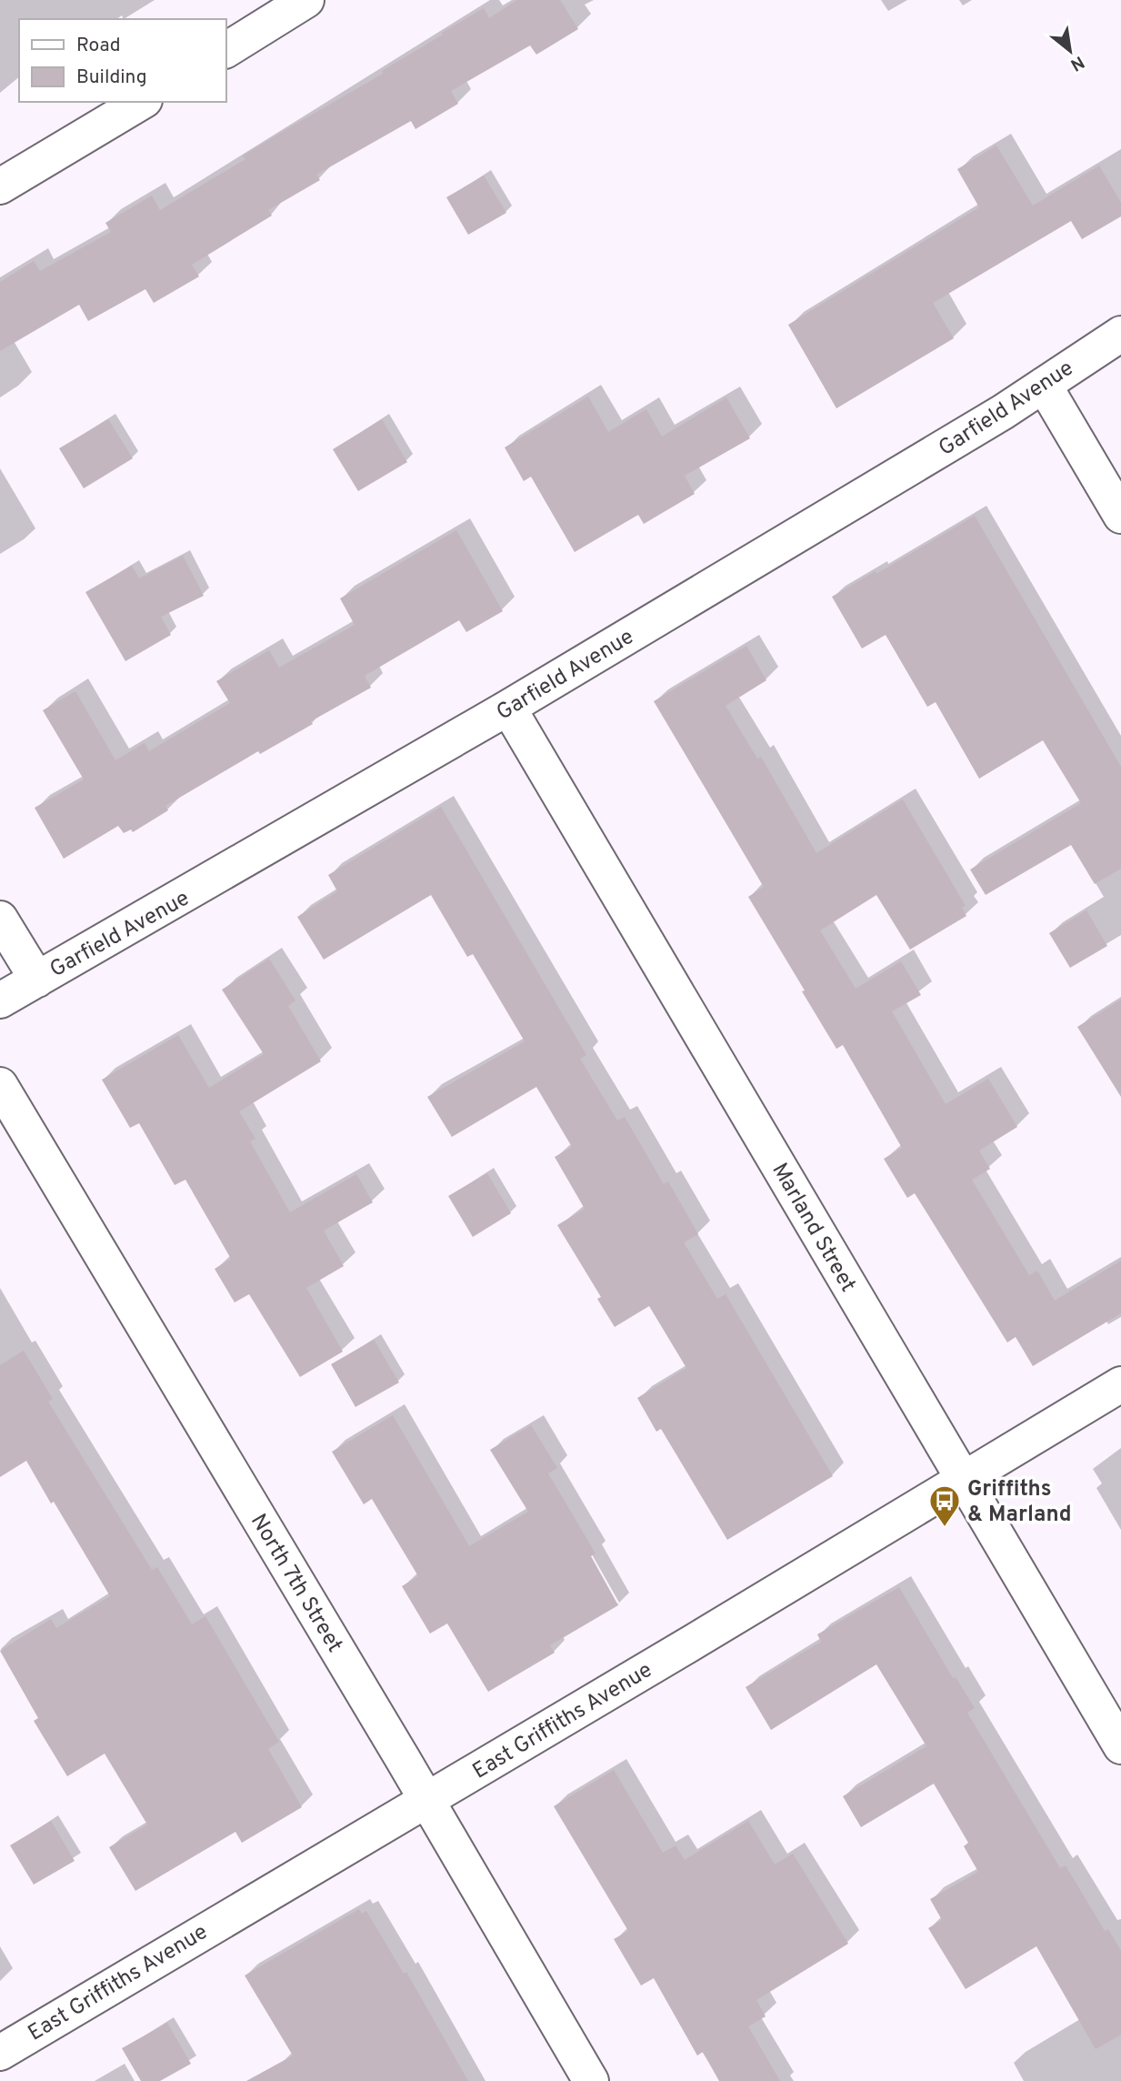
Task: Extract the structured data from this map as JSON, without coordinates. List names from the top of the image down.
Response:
{
  "streets": {
    "street": [
      "Garfield Avenue",
      "Marland Street",
      "North 7th Street",
      "East Griffiths Avenue"
    ]
  },
  "crossings": [
    ["Garfield Avenue", "Marland Street"],
    ["Marland Street", "East Griffiths Avenue"],
    ["North 7th Street", "East Griffiths Avenue"]
  ],
  "places": {
    "bus stop": ["Griffiths & Marland"]
  },
  "legend": ["Road", "Building"],
  "north": "bottom right"
}
